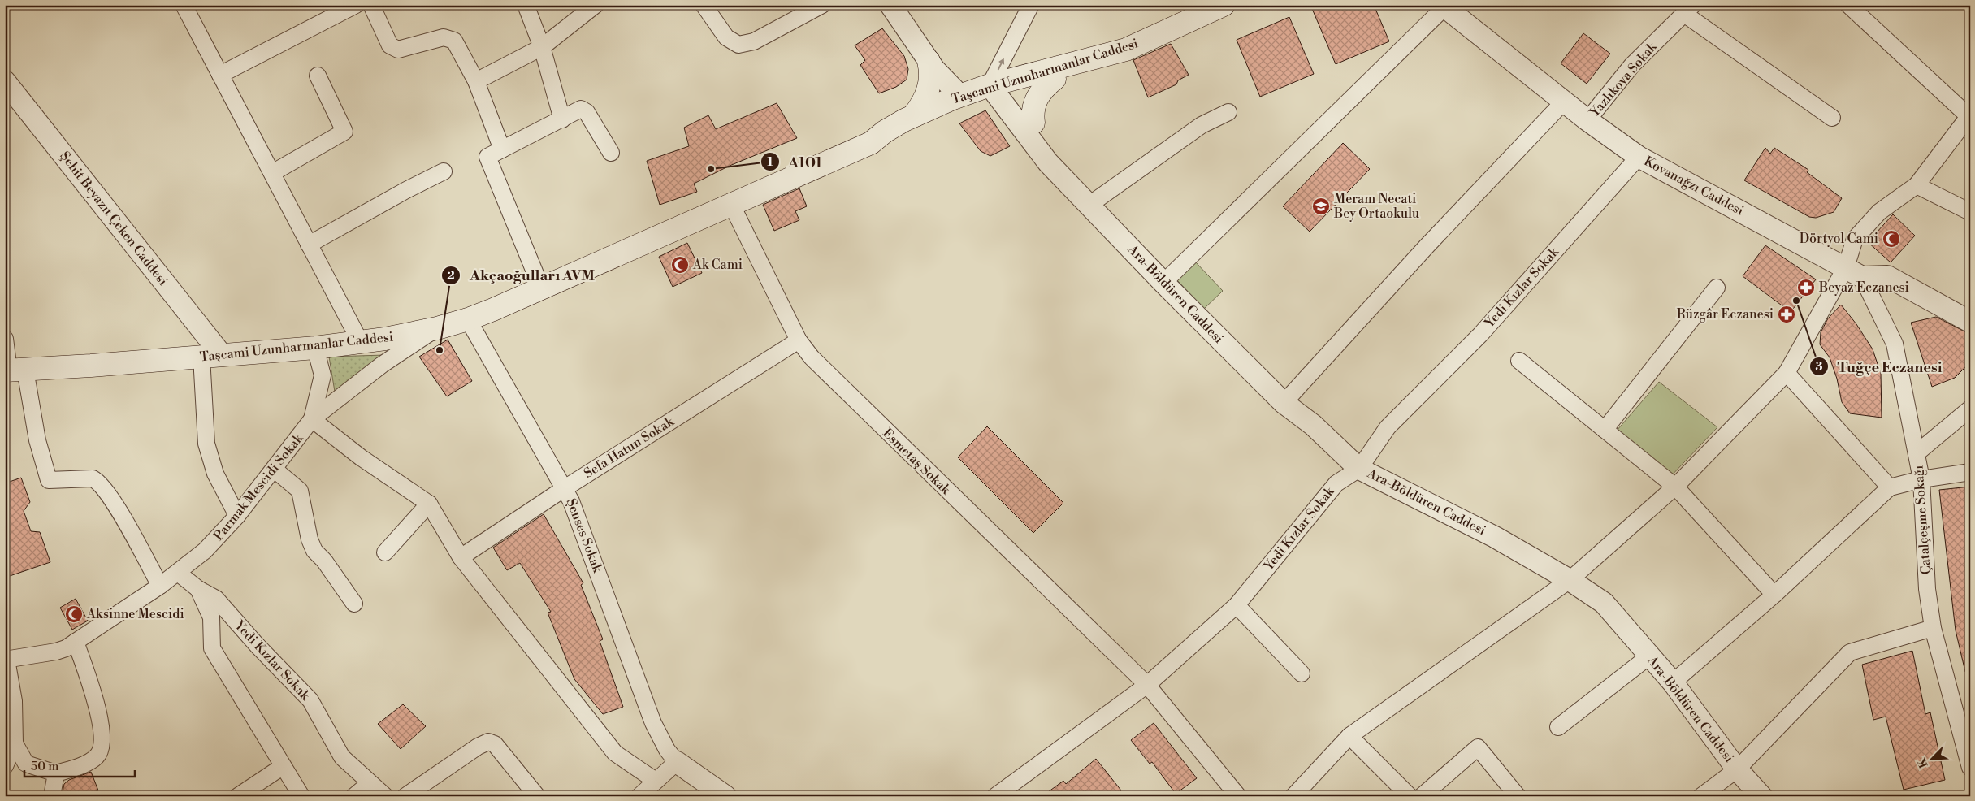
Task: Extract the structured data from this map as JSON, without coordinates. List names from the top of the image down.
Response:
{
  "streets": {
    "main road": ["Taşcami Uzunharmanlar Caddesi"],
    "street": [
      "Yazlıkova Sokak",
      "Kovanağzı Caddesi",
      "Şehit Beyazıt Çeken Caddesi",
      "Yedi Kızlar Sokak",
      "Ara-Böldüren Caddesi",
      "Sefa Hatun Sokak",
      "Esmetaş Sokak",
      "Parmak Mescidi Sokak",
      "Çatalçeşme Sokağı",
      "Şenses Sokak"
    ]
  },
  "crossings": [
    ["Taşcami Uzunharmanlar Caddesi", "Şehit Beyazıt Çeken Caddesi"],
    ["Taşcami Uzunharmanlar Caddesi", "Ara-Böldüren Caddesi"],
    ["Taşcami Uzunharmanlar Caddesi", "Esmetaş Sokak"],
    ["Taşcami Uzunharmanlar Caddesi", "Parmak Mescidi Sokak"],
    ["Taşcami Uzunharmanlar Caddesi", "Şenses Sokak"],
    ["Yazlıkova Sokak", "Kovanağzı Caddesi"],
    ["Kovanağzı Caddesi", "Yedi Kızlar Sokak"],
    ["Kovanağzı Caddesi", "Çatalçeşme Sokağı"],
    ["Yedi Kızlar Sokak", "Ara-Böldüren Caddesi"],
    ["Yedi Kızlar Sokak", "Esmetaş Sokak"],
    ["Yedi Kızlar Sokak", "Parmak Mescidi Sokak"],
    ["Sefa Hatun Sokak", "Esmetaş Sokak"],
    ["Sefa Hatun Sokak", "Şenses Sokak"]
  ],
  "places": {
    "other": ["A101", "Tuğçe Eczanesi", "Akçaoğulları AVM"],
    "school or university": ["Meram Necati Bey Ortaokulu"],
    "mosque": ["Dörtyol Cami", "Ak Cami", "Aksinne Mescidi"],
    "pharmacy": ["Beyaz Eczanesi", "Rüzgâr Eczanesi"]
  },
  "scale_bar": "50 m",
  "north": "bottom left"
}
